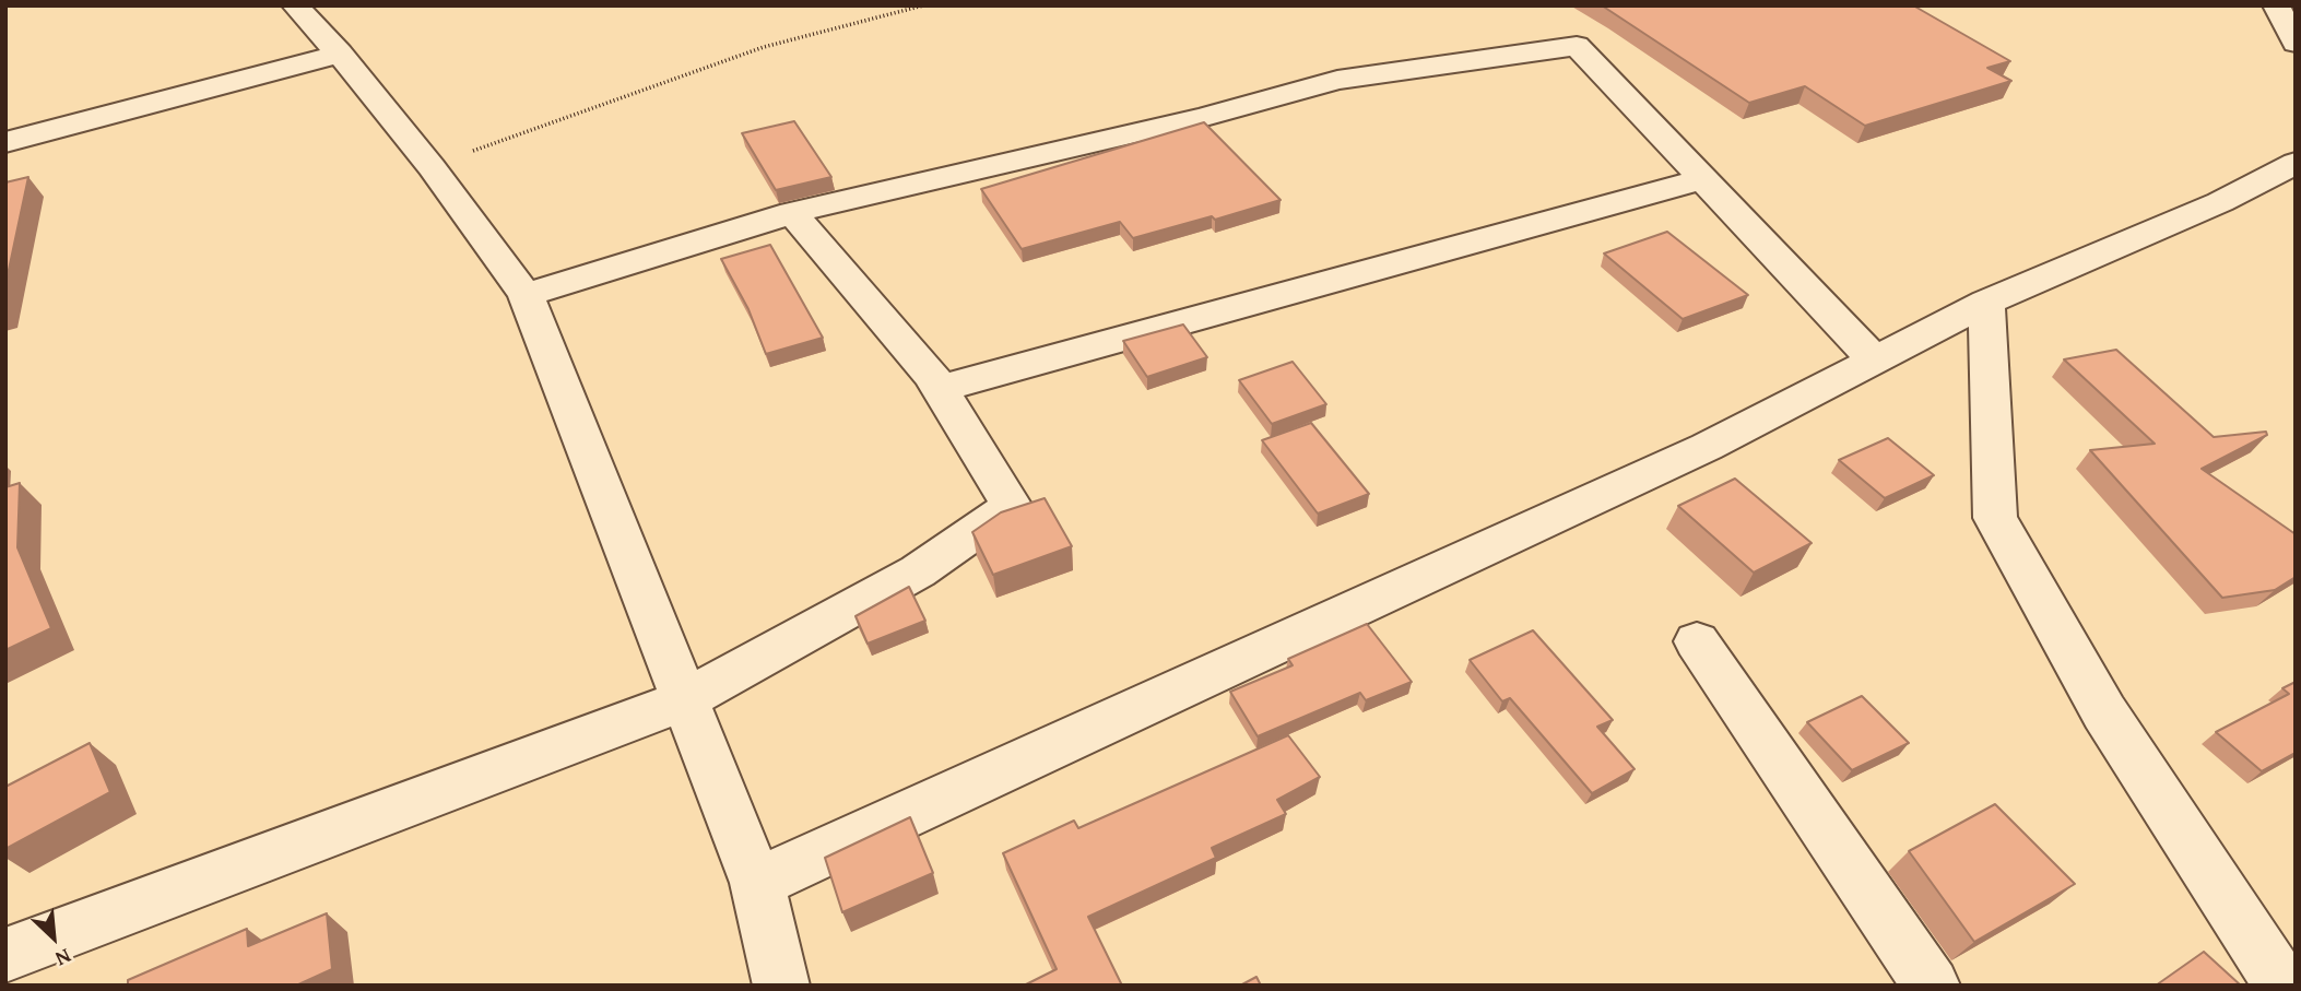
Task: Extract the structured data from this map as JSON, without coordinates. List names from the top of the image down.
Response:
{
  "north": "bottom right"
}
